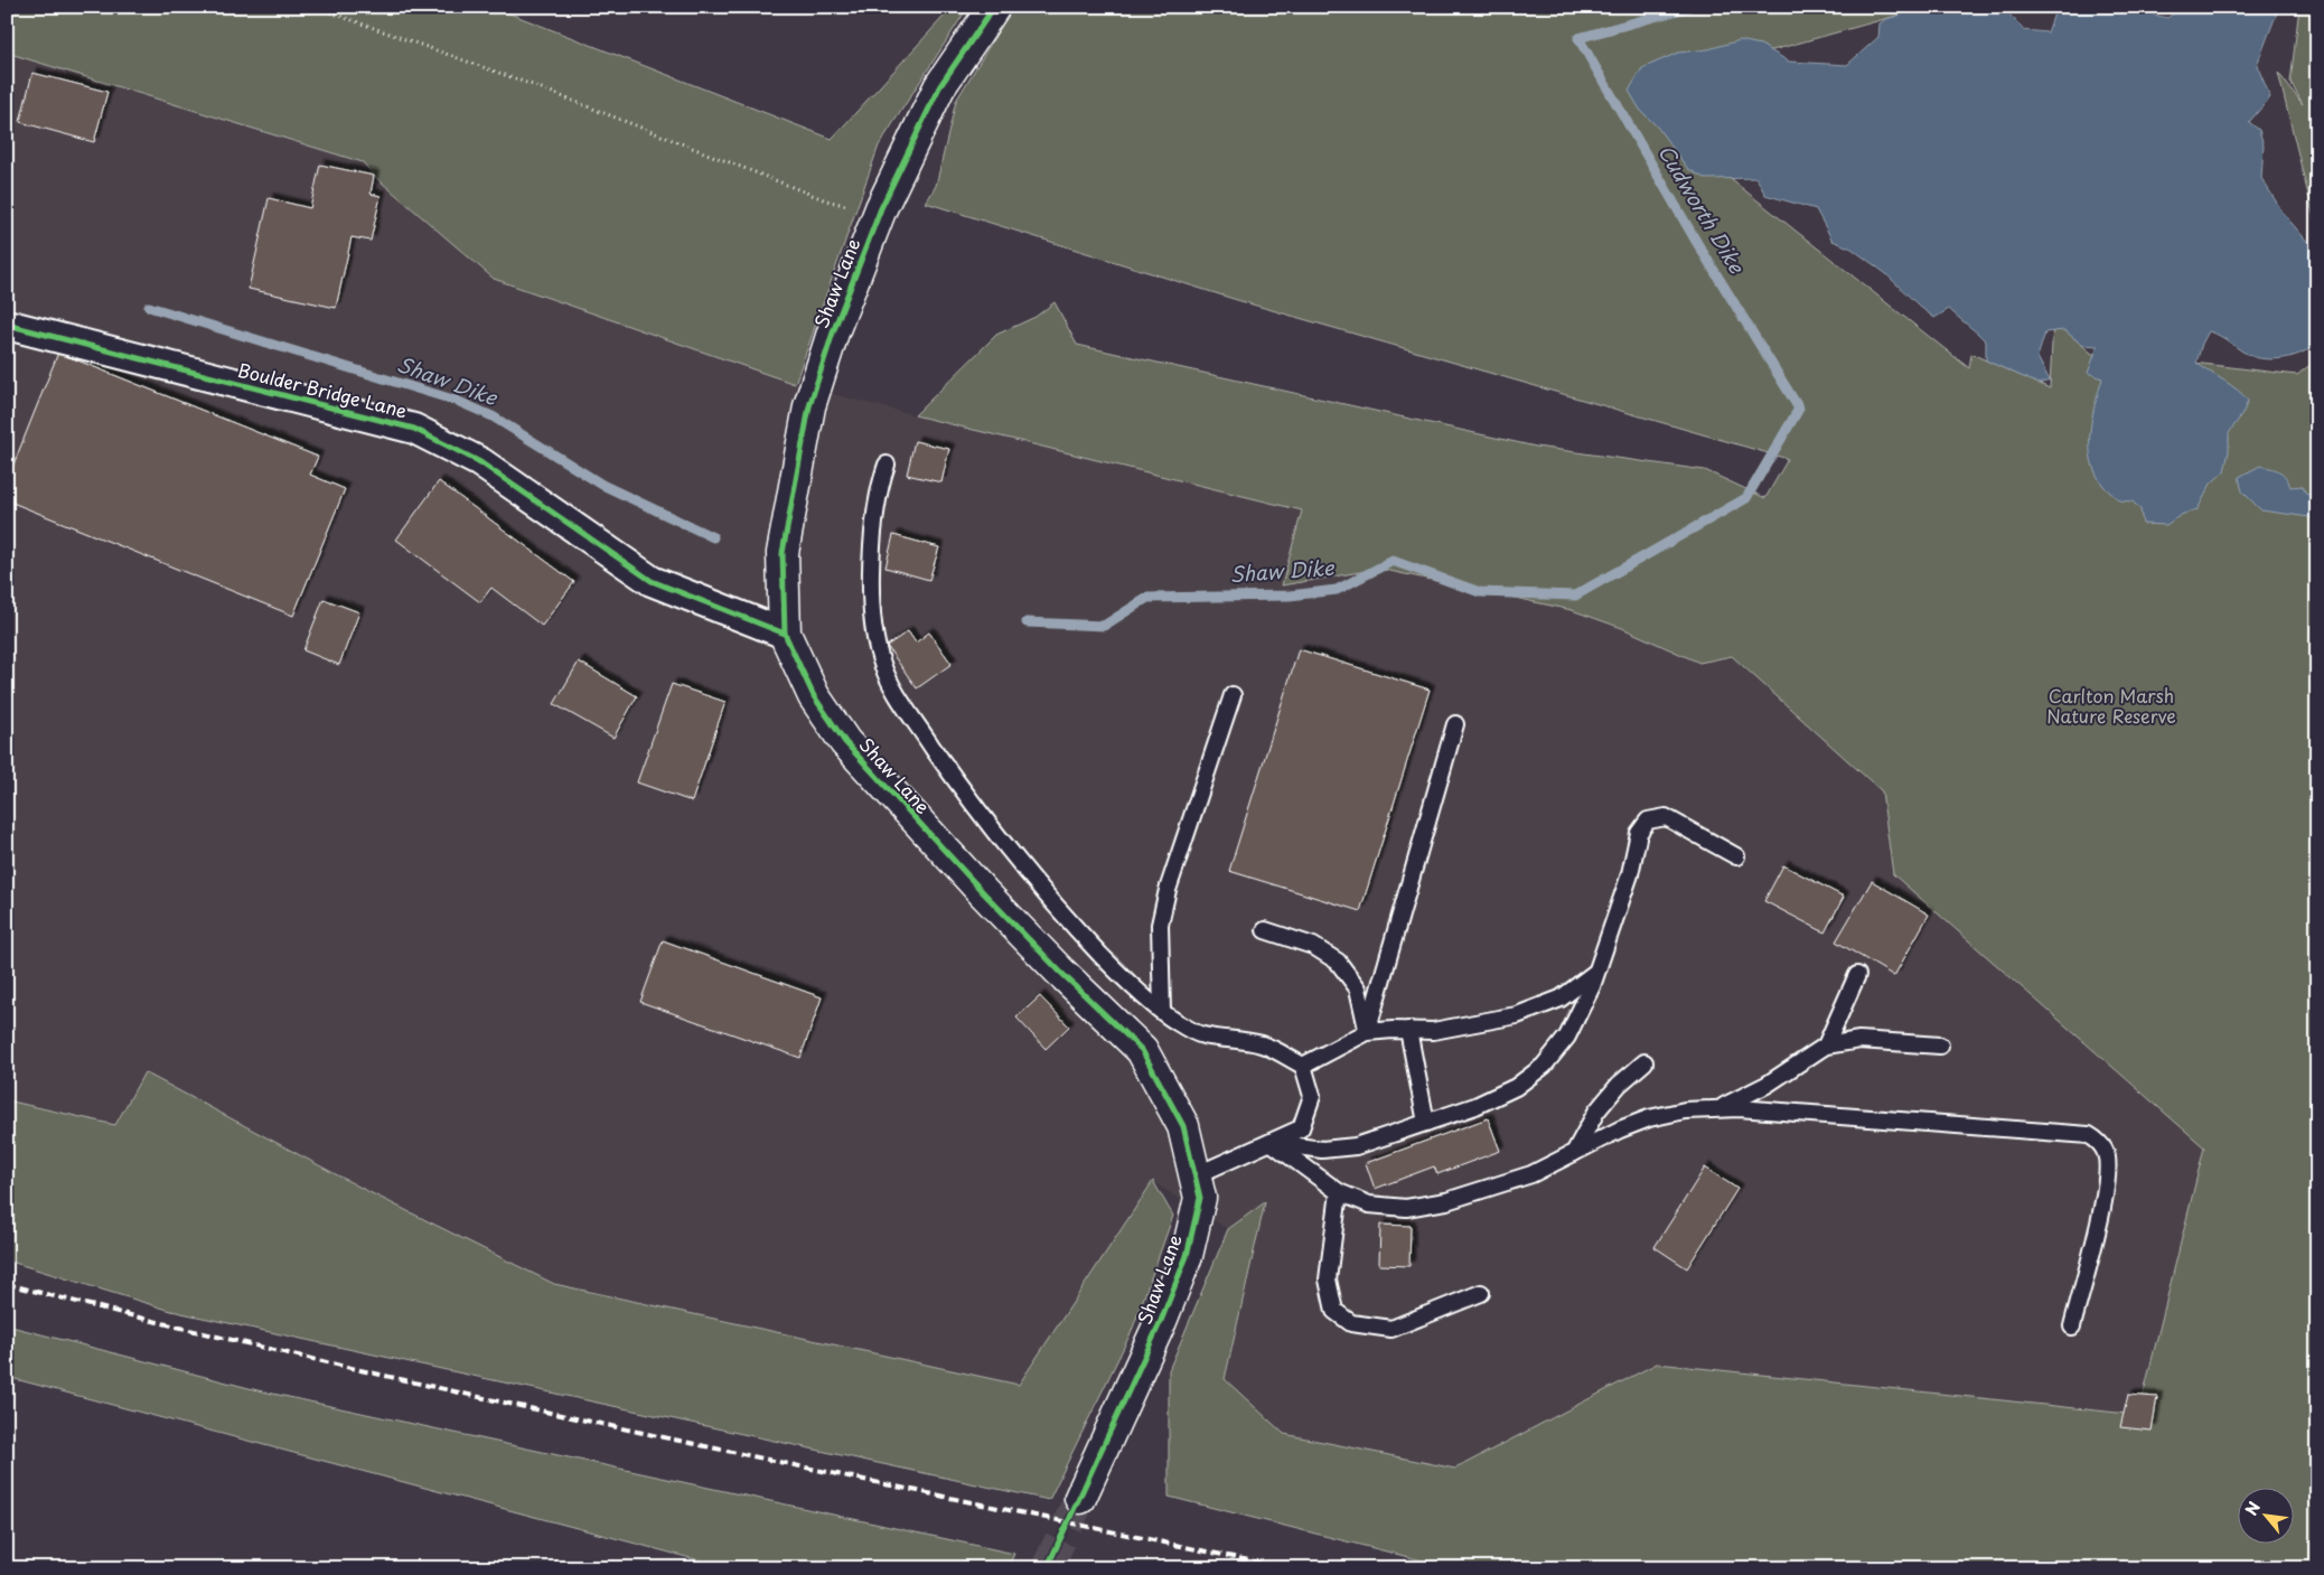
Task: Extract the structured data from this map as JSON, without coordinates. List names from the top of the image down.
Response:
{
  "streets": {
    "street": ["Shaw Lane", "Boulder Bridge Lane"]
  },
  "crossings": [
    ["Shaw Lane", "Boulder Bridge Lane"]
  ],
  "water": ["Cudworth Dike", "Shaw Dike"],
  "parks": ["Carlton Marsh Nature Reserve"],
  "north": "top left"
}
